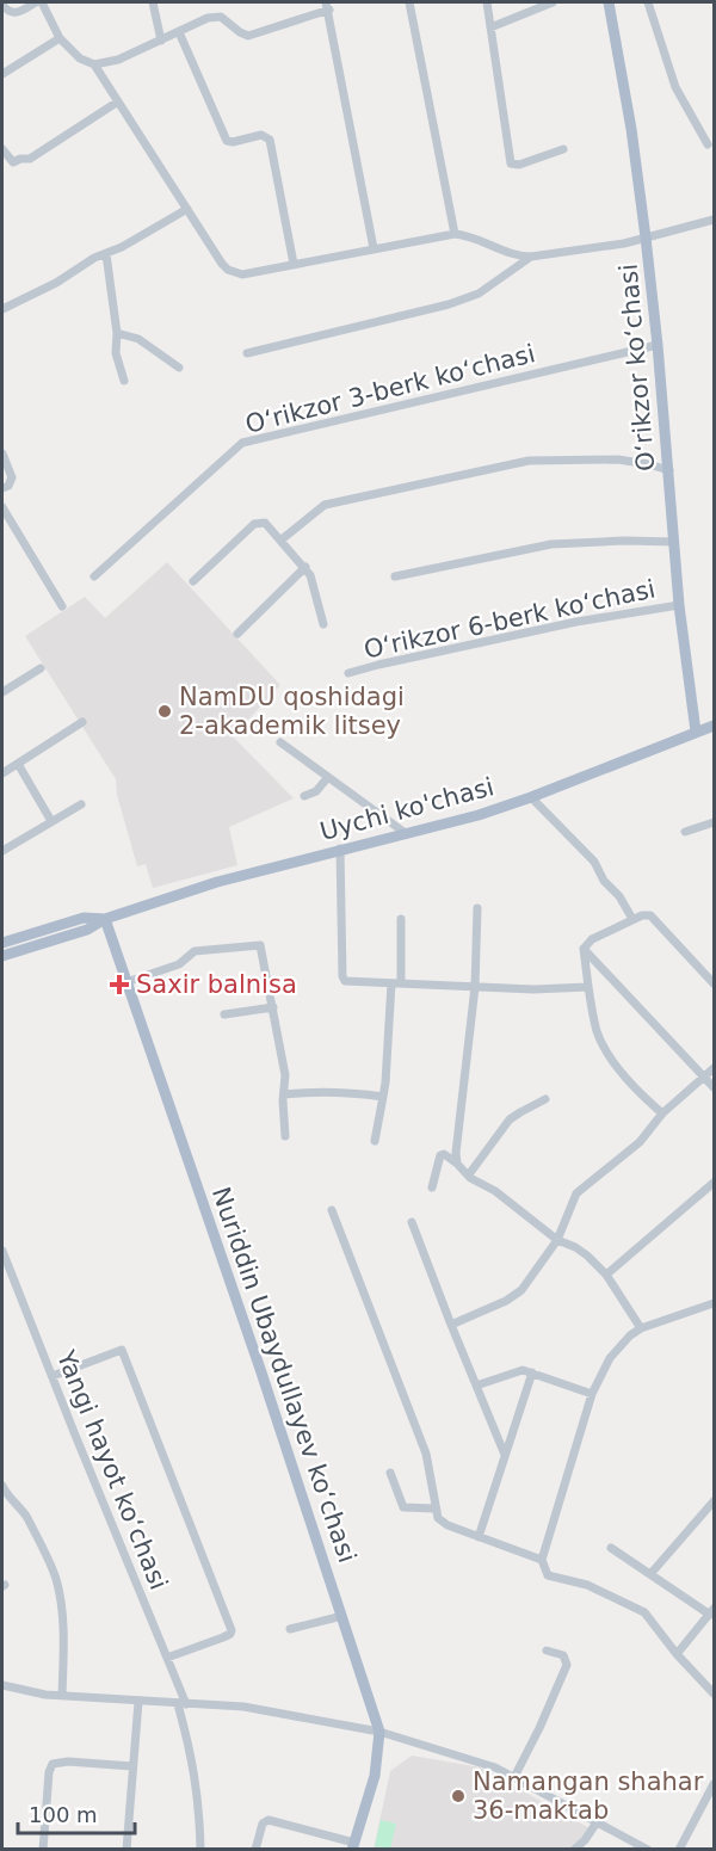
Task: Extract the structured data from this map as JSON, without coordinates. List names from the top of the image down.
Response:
{
  "streets": {
    "main road": ["Oʻrikzor koʻchasi", "Uychi ko'chasi", "Nuriddin Ubaydullayev koʻchasi"],
    "street": ["Oʻrikzor 3-berk koʻchasi", "Oʻrikzor 6-berk koʻchasi", "Yangi hayot koʻchasi"]
  },
  "crossings": [
    ["Oʻrikzor koʻchasi", "Oʻrikzor 3-berk koʻchasi"],
    ["Oʻrikzor koʻchasi", "Oʻrikzor 6-berk koʻchasi"],
    ["Oʻrikzor koʻchasi", "Uychi ko'chasi"],
    ["Uychi ko'chasi", "Nuriddin Ubaydullayev koʻchasi"]
  ],
  "places": {
    "other": ["NamDU qoshidagi 2-akademik litsey", "Namangan shahar 36-maktab"],
    "health": ["Saxir balnisa"]
  },
  "scale_bar": "100 m"
}
